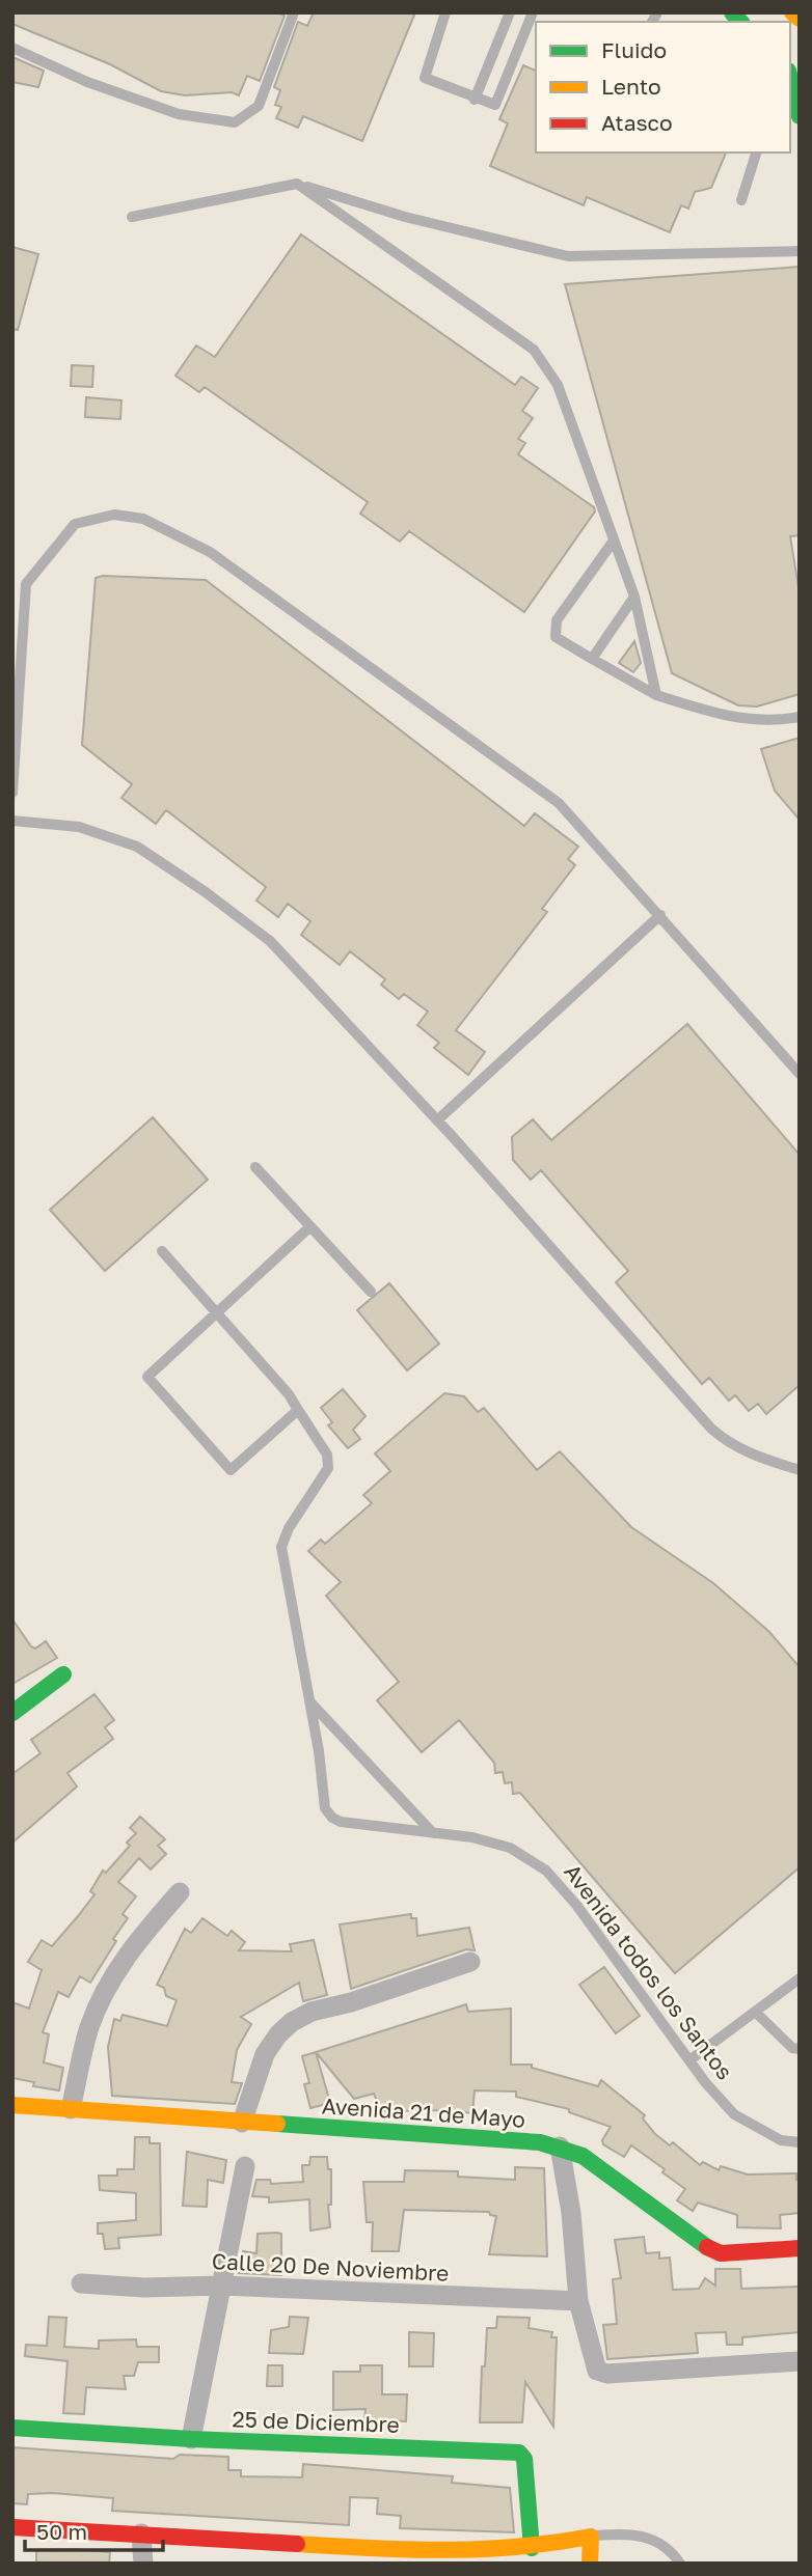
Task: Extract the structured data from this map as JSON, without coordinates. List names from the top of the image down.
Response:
{
  "streets": {
    "street": ["Avenida 21 de Mayo", "Calle 20 De Noviembre", "25 de Diciembre"],
    "lane": ["Avenida todos los Santos"]
  },
  "legend": ["Fluido", "Lento", "Atasco"],
  "scale_bar": "50 m"
}
